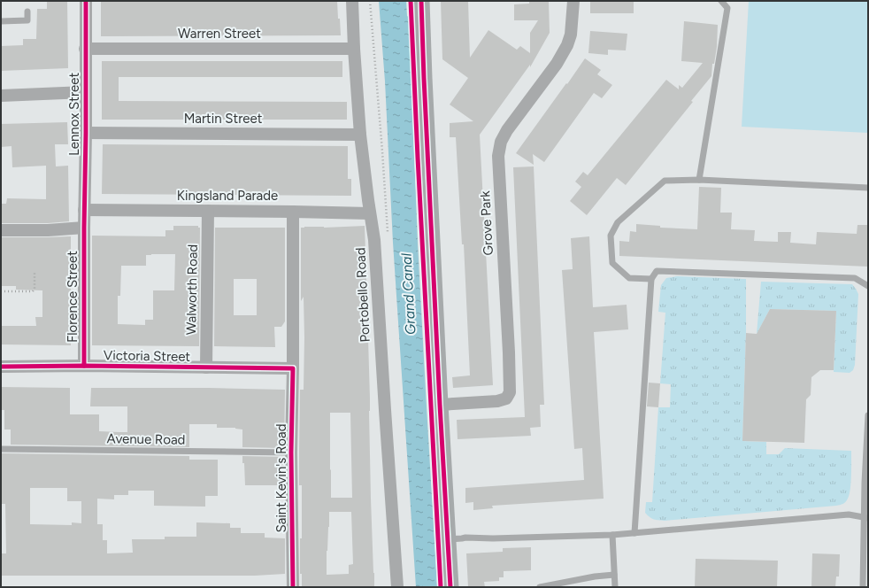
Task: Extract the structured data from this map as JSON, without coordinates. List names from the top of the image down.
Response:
{
  "streets": {
    "street": [
      "Warren Street",
      "Lennox Street",
      "Martin Street",
      "Kingsland Parade",
      "Grove Park",
      "Walworth Road",
      "Portobello Road",
      "Florence Street",
      "Victoria Street",
      "Saint Kevin's Road"
    ],
    "lane": ["Avenue Road"]
  },
  "crossings": [
    ["Warren Street", "Lennox Street"],
    ["Warren Street", "Portobello Road"],
    ["Lennox Street", "Martin Street"],
    ["Lennox Street", "Kingsland Parade"],
    ["Lennox Street", "Florence Street"],
    ["Martin Street", "Portobello Road"],
    ["Kingsland Parade", "Walworth Road"],
    ["Kingsland Parade", "Portobello Road"],
    ["Kingsland Parade", "Saint Kevin's Road"],
    ["Walworth Road", "Victoria Street"],
    ["Florence Street", "Victoria Street"],
    ["Victoria Street", "Saint Kevin's Road"],
    ["Avenue Road", "Saint Kevin's Road"]
  ],
  "water": ["Grand Canal"]
}
